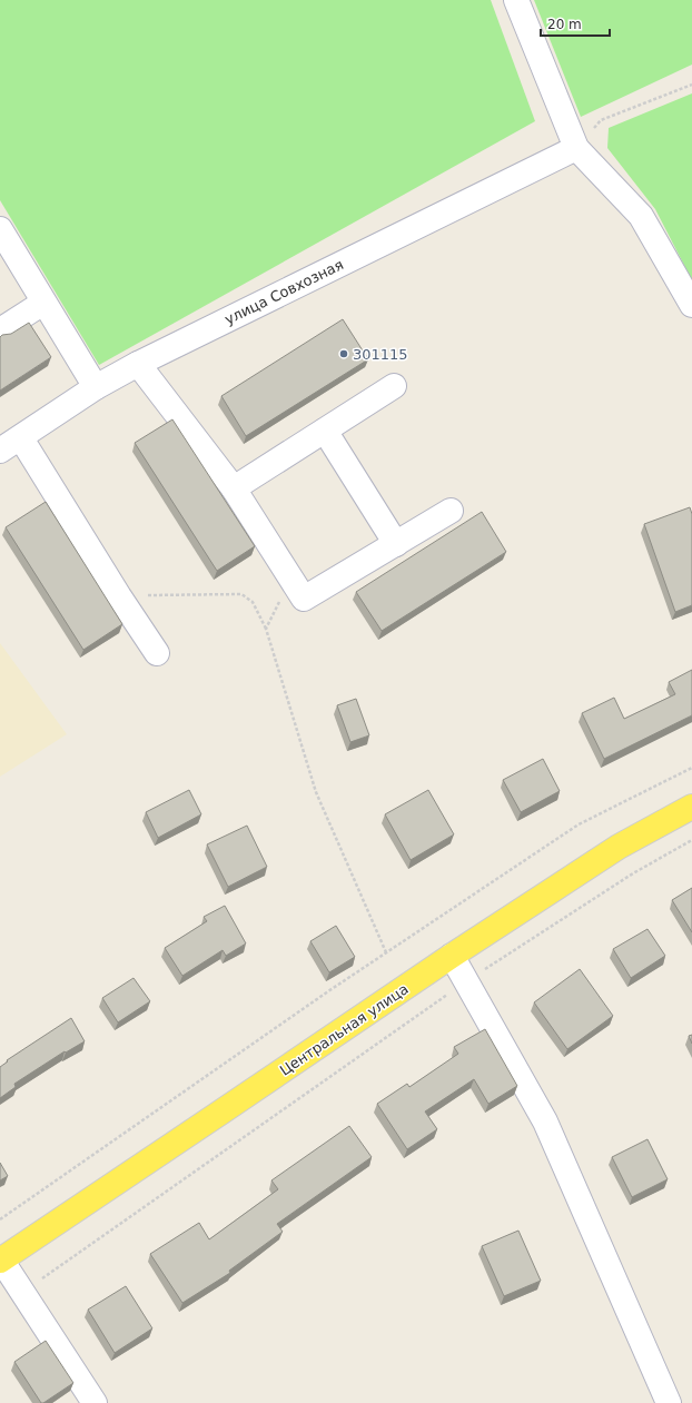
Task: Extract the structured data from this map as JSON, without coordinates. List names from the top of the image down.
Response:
{
  "streets": {
    "main road": ["Центральная улица"],
    "street": ["улица Совхозная"]
  },
  "places": ["301115"],
  "scale_bar": "20 m"
}
